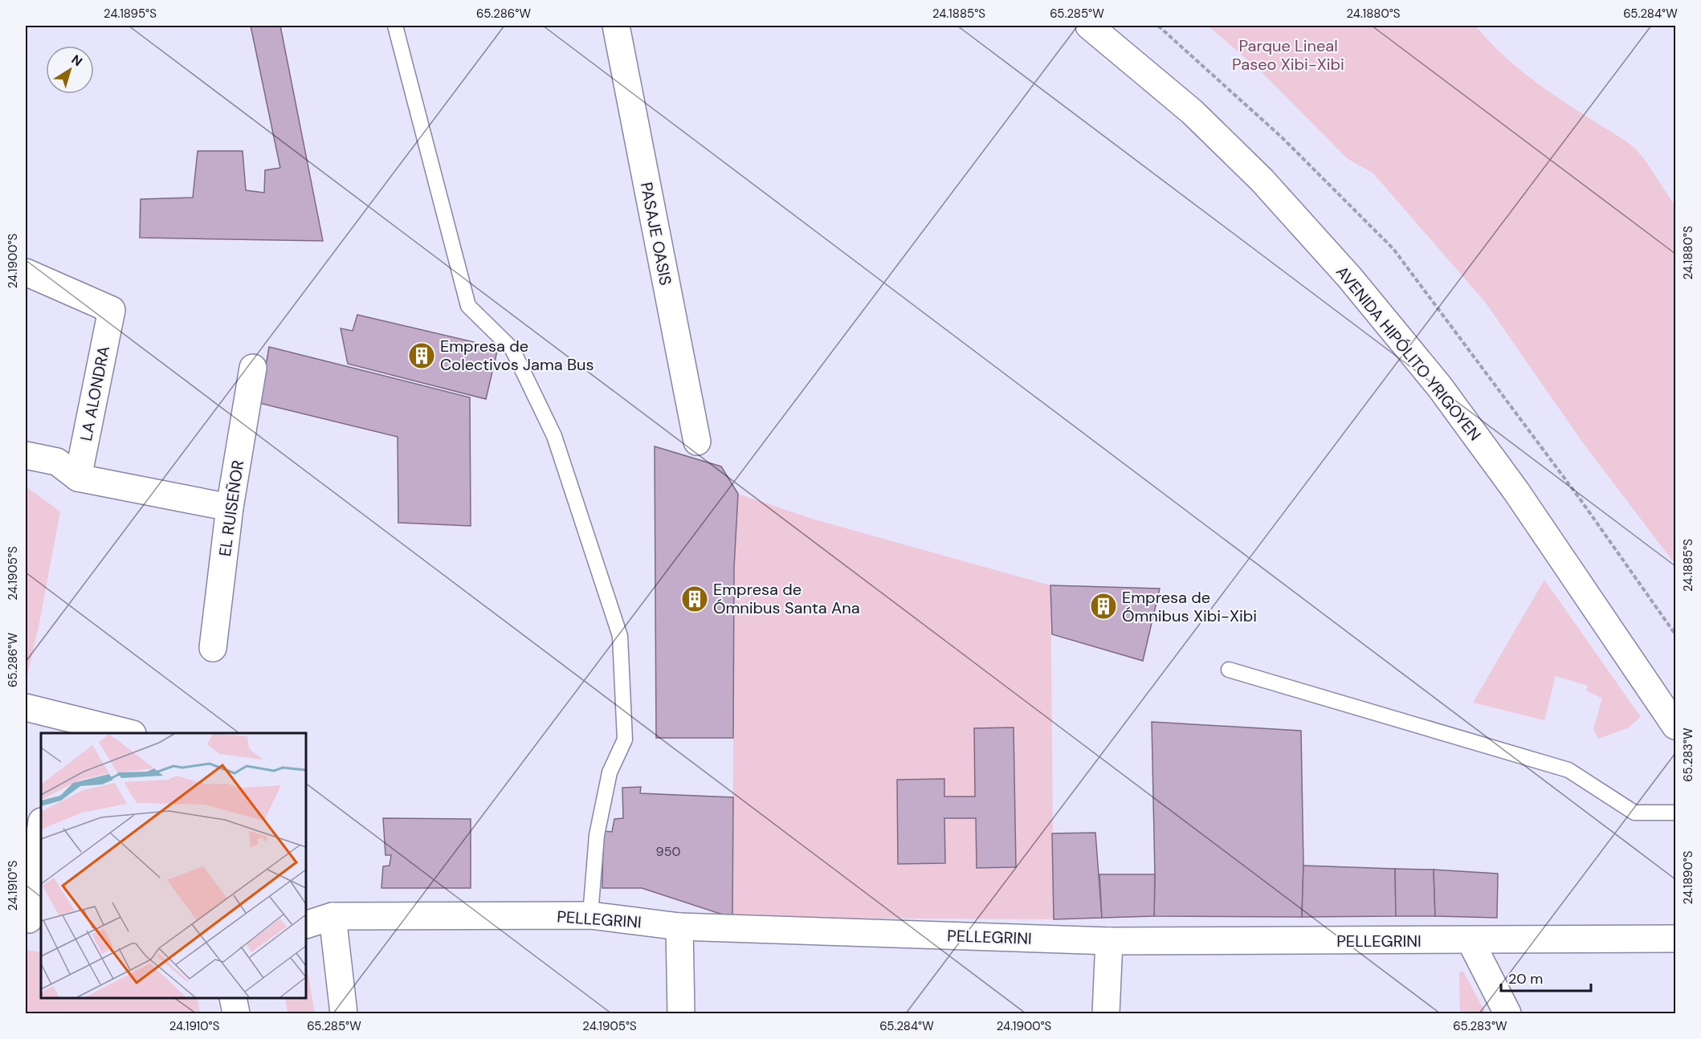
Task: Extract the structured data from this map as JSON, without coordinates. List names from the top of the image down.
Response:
{
  "streets": {
    "street": [
      "PASAJE OASIS",
      "AVENIDA HIPÓLITO YRIGOYEN",
      "LA ALONDRA",
      "EL RUISEÑOR",
      "PELLEGRINI"
    ]
  },
  "parks": ["Parque Lineal Paseo Xibi-Xibi"],
  "places": {
    "building": ["Empresa de Colectivos Jama Bus", "Empresa de Ómnibus Santa Ana", "Empresa de Ómnibus Xibi-Xibi"]
  },
  "house_numbers": ["950"],
  "scale_bar": "20 m",
  "north": "top right",
  "coordinates": [
    "24.1895°S",
    "65.286°W",
    "24.1885°S",
    "65.285°W",
    "24.1880°S",
    "65.284°W",
    "24.1900°S",
    "24.1905°S",
    "65.283°W",
    "24.1890°S",
    "24.1910°S"
  ]
}
